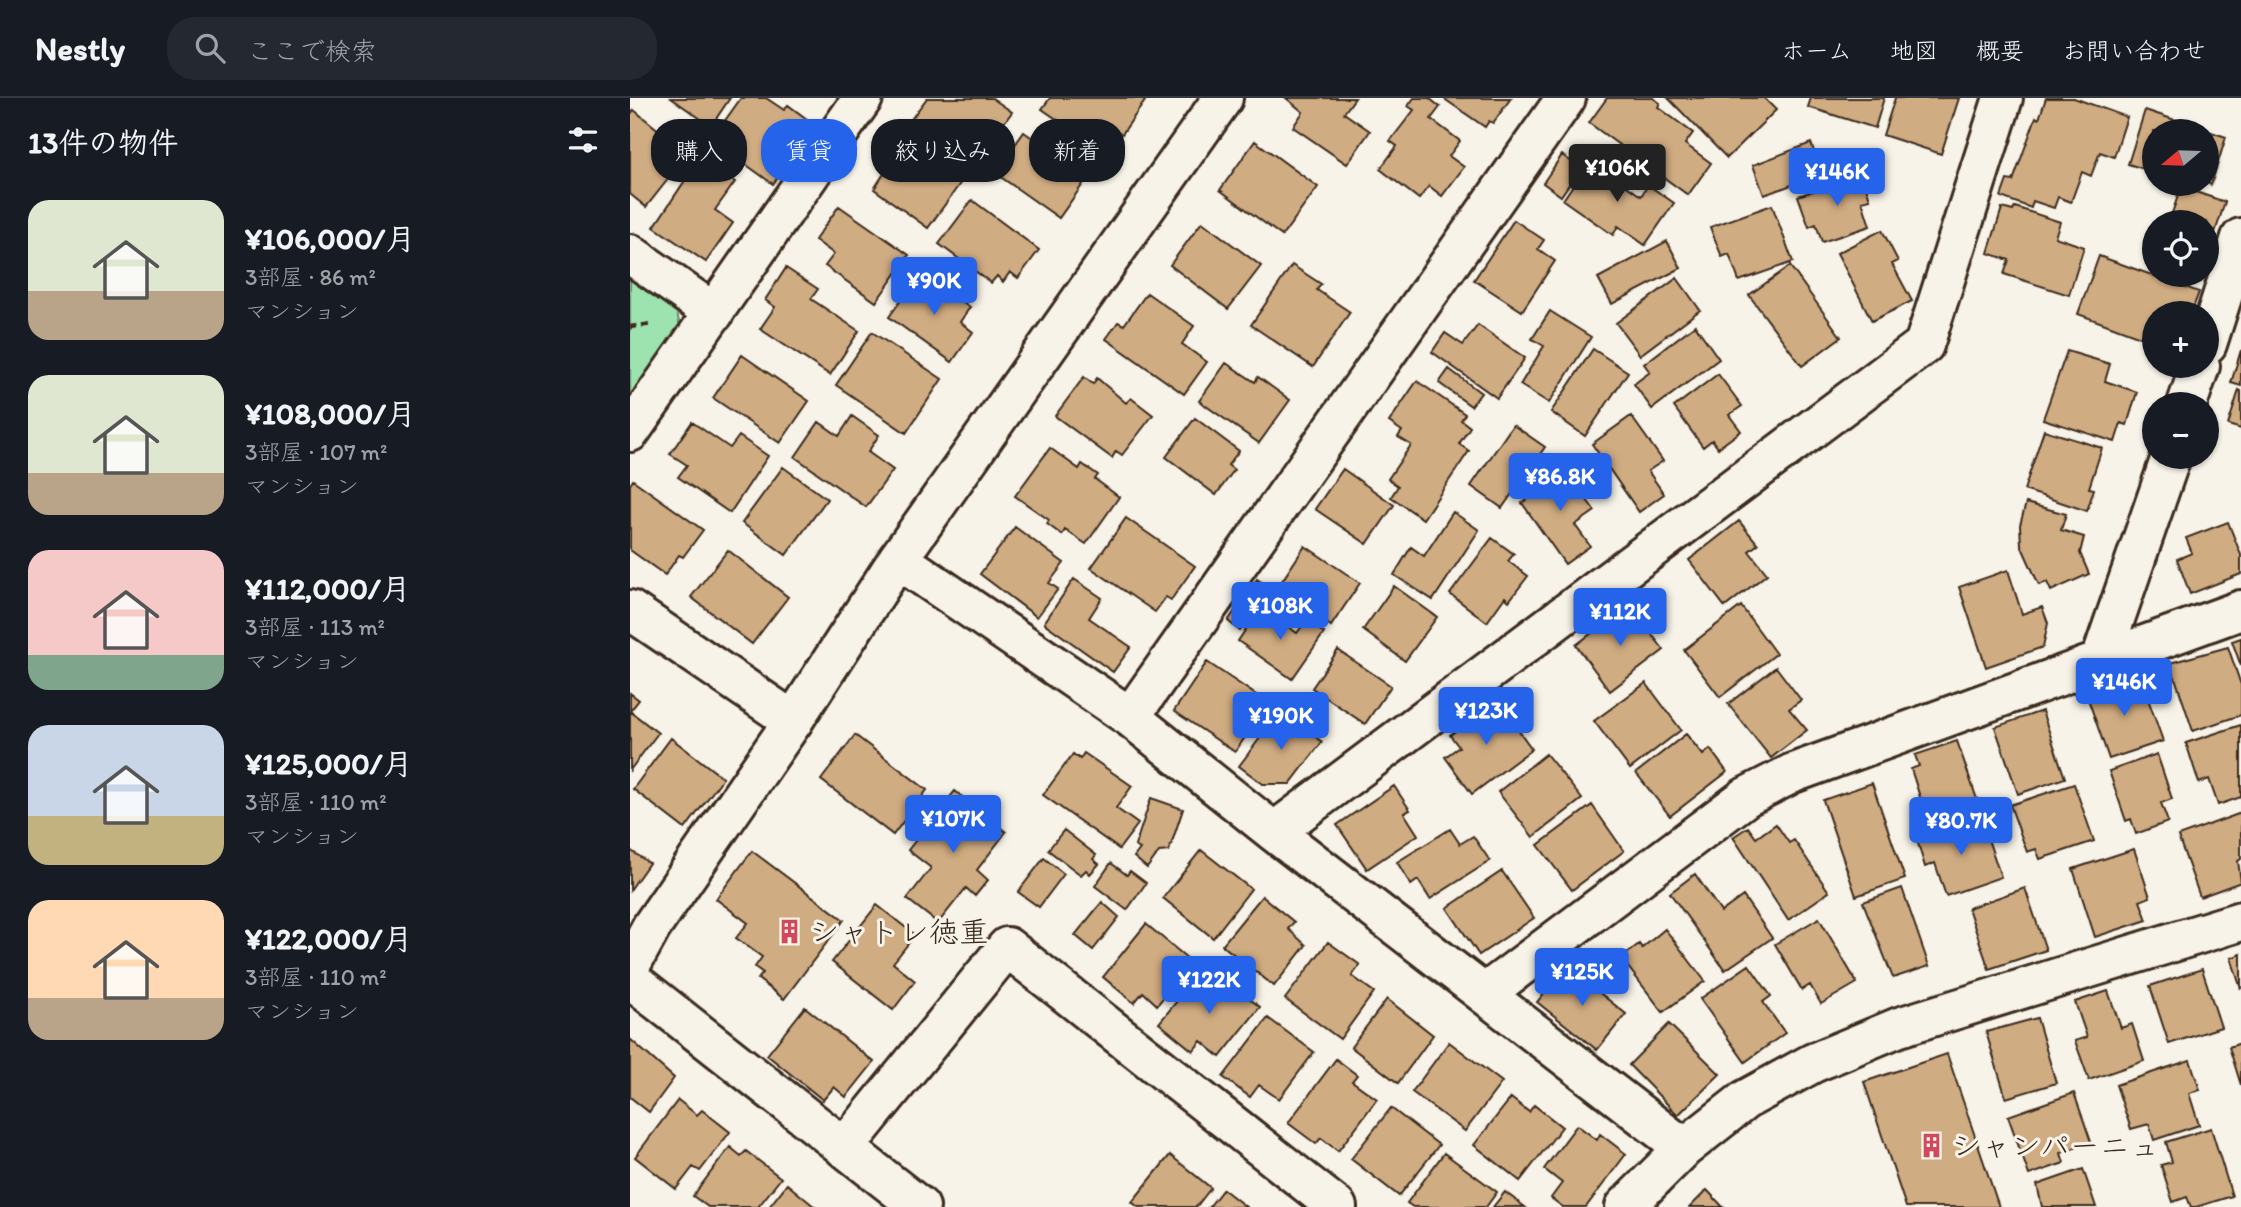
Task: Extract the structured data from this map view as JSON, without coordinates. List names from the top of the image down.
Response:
{
  "places": {
    "building": ["シャトレ徳重", "シャンパーニュ"]
  },
  "north": "left",
  "page": {
    "header": "Nestly",
    "search": "ここで検索",
    "nav": [
      "ホーム",
      "地図",
      "概要",
      "お問い合わせ"
    ],
    "heading": "13件の物件",
    "map_buttons": ["+", "−"],
    "chip": [
      "購入",
      "賃貸",
      "絞り込み",
      "新着"
    ],
    "price": [
      "¥106K",
      "¥146K",
      "¥90K",
      "¥86.8K",
      "¥108K",
      "¥112K",
      "¥146K",
      "¥123K",
      "¥190K",
      "¥107K",
      "¥80.7K",
      "¥125K",
      "¥122K"
    ],
    "list": [
      {
        "name": "¥106,000/月",
        "note": "3部屋 · 86 m² · マンション"
      },
      {
        "name": "¥108,000/月",
        "note": "3部屋 · 107 m² · マンション"
      },
      {
        "name": "¥112,000/月",
        "note": "3部屋 · 113 m² · マンション"
      },
      {
        "name": "¥125,000/月",
        "note": "3部屋 · 110 m² · マンション"
      },
      {
        "name": "¥122,000/月",
        "note": "3部屋 · 110 m² · マンション"
      }
    ]
  }
}
